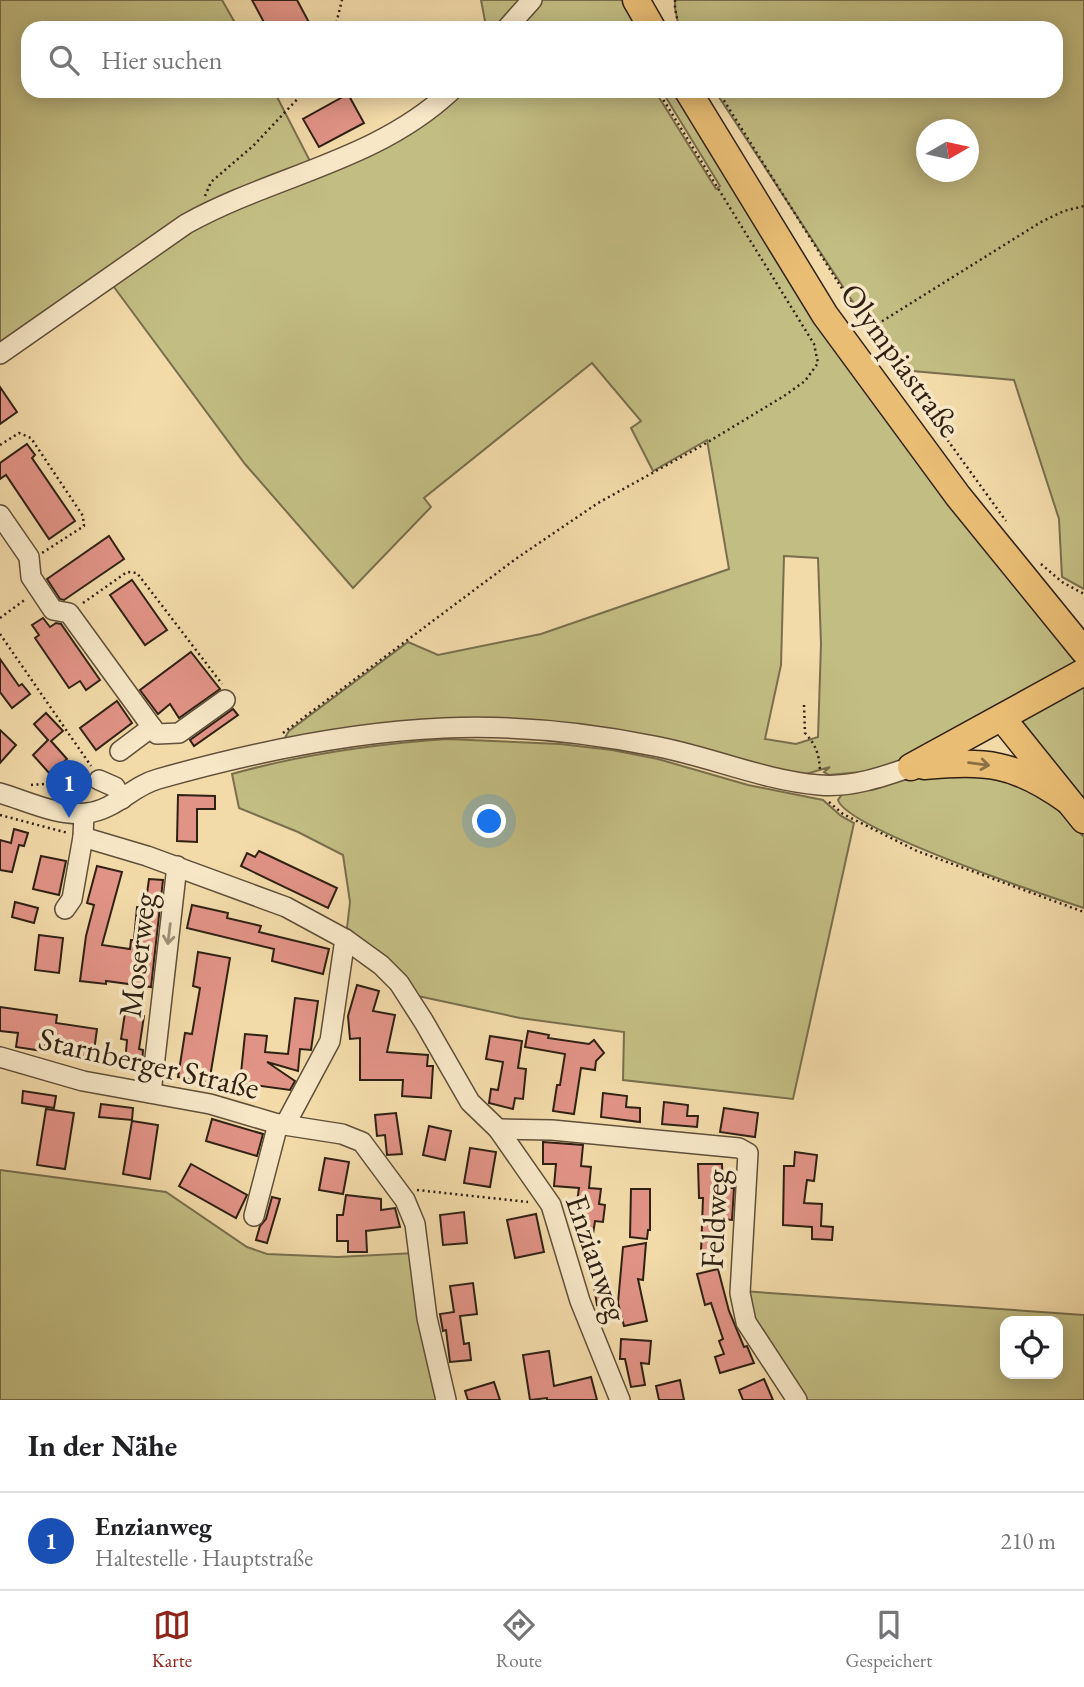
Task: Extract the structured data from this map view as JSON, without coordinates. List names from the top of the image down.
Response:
{
  "streets": {
    "main road": ["Olympiastraße"],
    "street": [
      "Moserweg",
      "Starnberger Straße",
      "Feldweg",
      "Enzianweg"
    ]
  },
  "crossings": [
    ["Moserweg", "Starnberger Straße"],
    ["Moserweg", "Enzianweg"],
    ["Starnberger Straße", "Enzianweg"],
    ["Feldweg", "Enzianweg"]
  ],
  "one_way": ["Moserweg"],
  "north": "right",
  "page": {
    "search": "Hier suchen",
    "pins": "1",
    "heading": "In der Nähe",
    "list": [
      {
        "mark": "1",
        "name": "Enzianweg",
        "note": "Haltestelle · Hauptstraße",
        "value": "210 m"
      }
    ],
    "nav": ["Karte", "Route", "Gespeichert"]
  }
}
